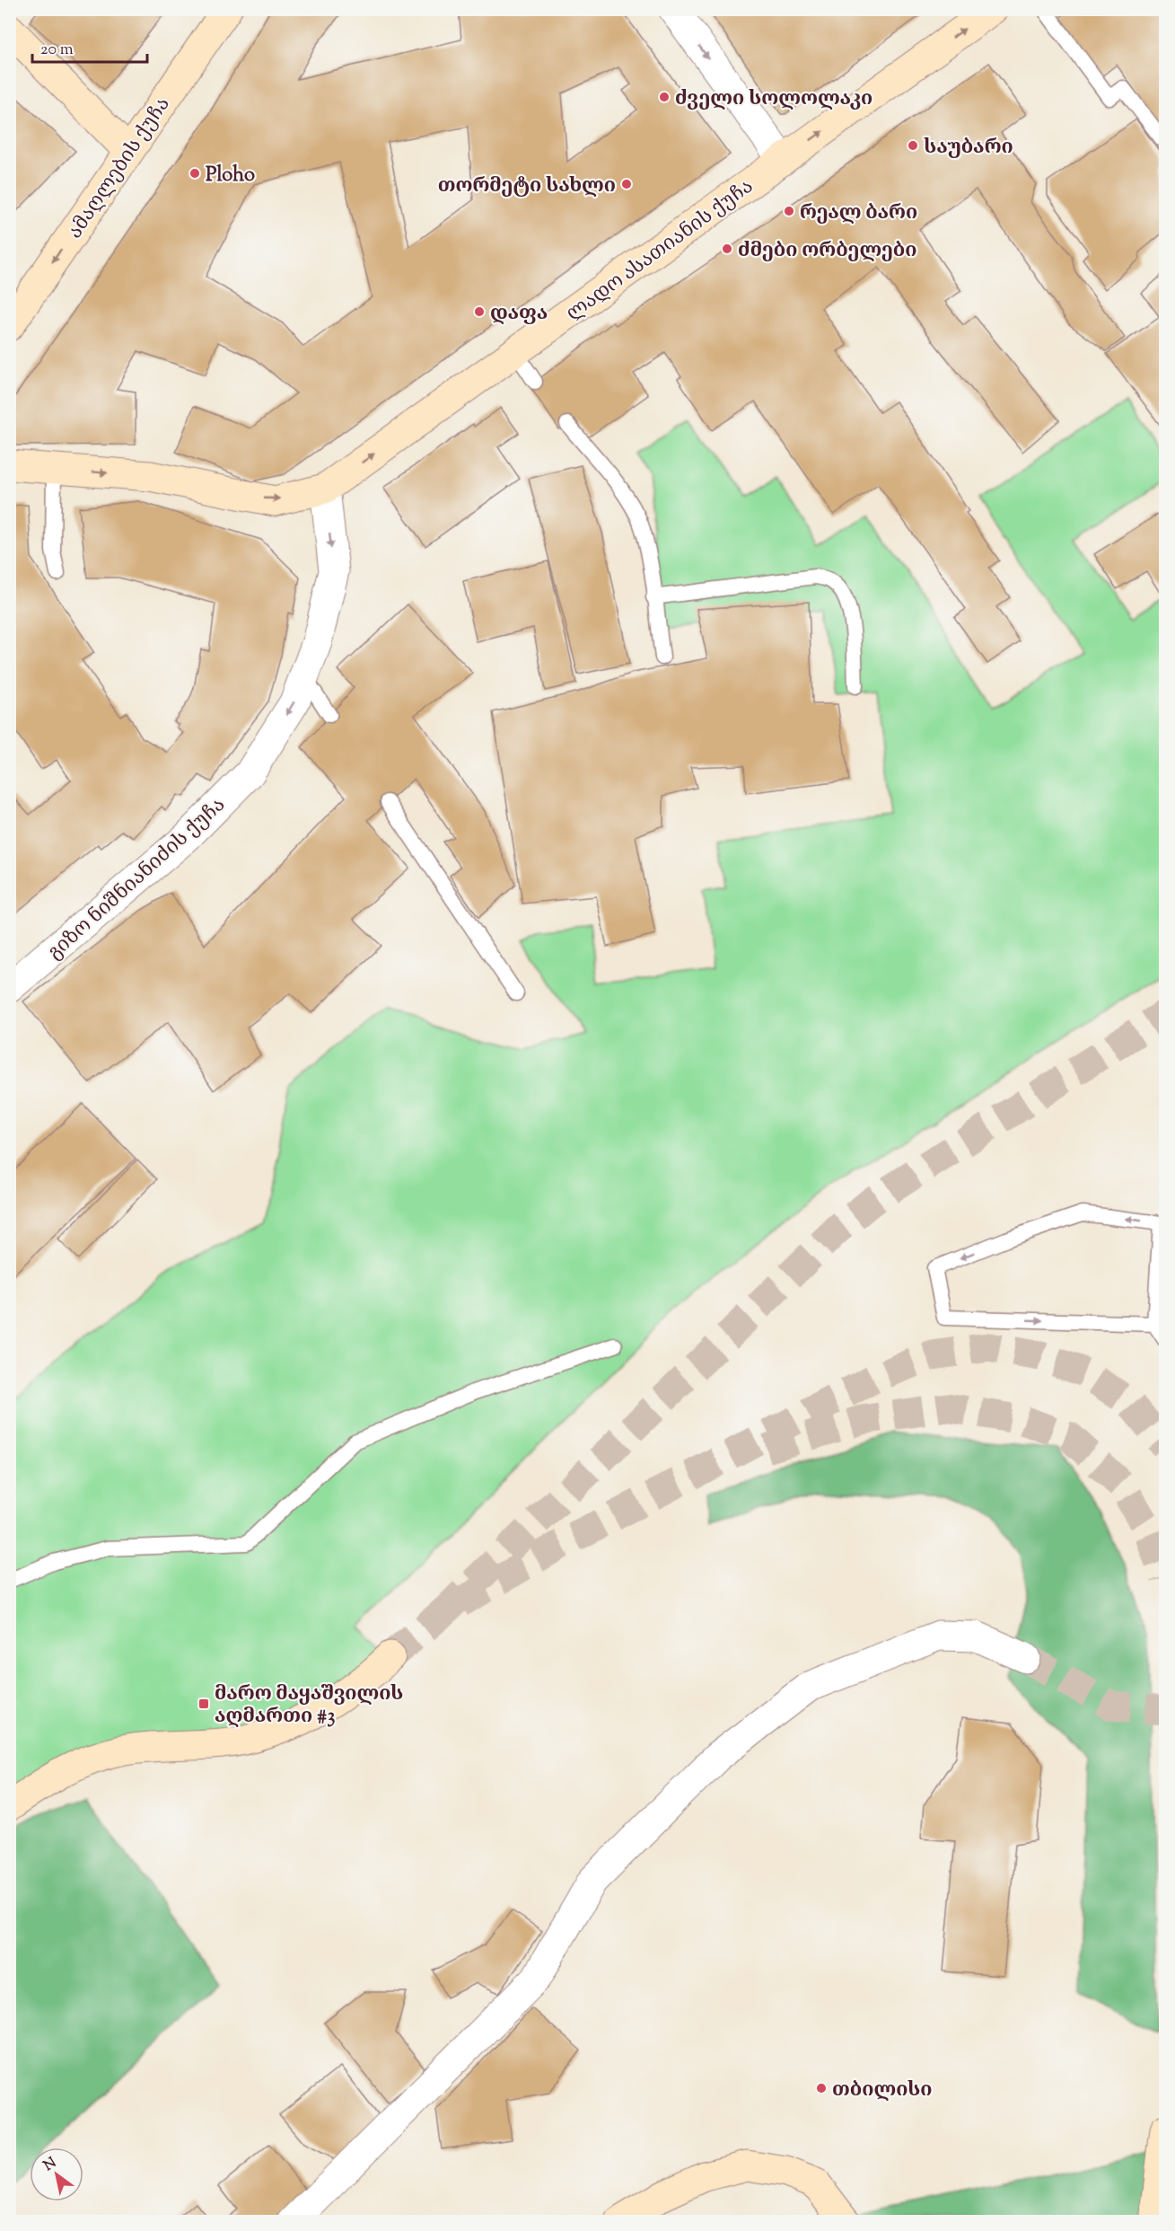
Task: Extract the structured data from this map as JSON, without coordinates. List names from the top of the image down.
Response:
{
  "streets": {
    "main road": ["ამაღლების ქუჩა", "ლადო ასათიანის ქუჩა"],
    "street": ["გიზო ნიშნიანიძის ქუჩა"]
  },
  "crossings": [
    ["ლადო ასათიანის ქუჩა", "გიზო ნიშნიანიძის ქუჩა"]
  ],
  "one_way": ["ამაღლების ქუჩა", "ლადო ასათიანის ქუჩა", "გიზო ნიშნიანიძის ქუჩა"],
  "places": {
    "other": [
      "ძველი სოლოლაკი",
      "საუბარი",
      "Ploho",
      "თორმეტი სახლი",
      "რეალ ბარი",
      "ძმები ორბელები",
      "დაფა",
      "თბილისი"
    ],
    "transit": ["მარო მაყაშვილის აღმართი #3"]
  },
  "scale_bar": "20 m",
  "north": "top left"
}
